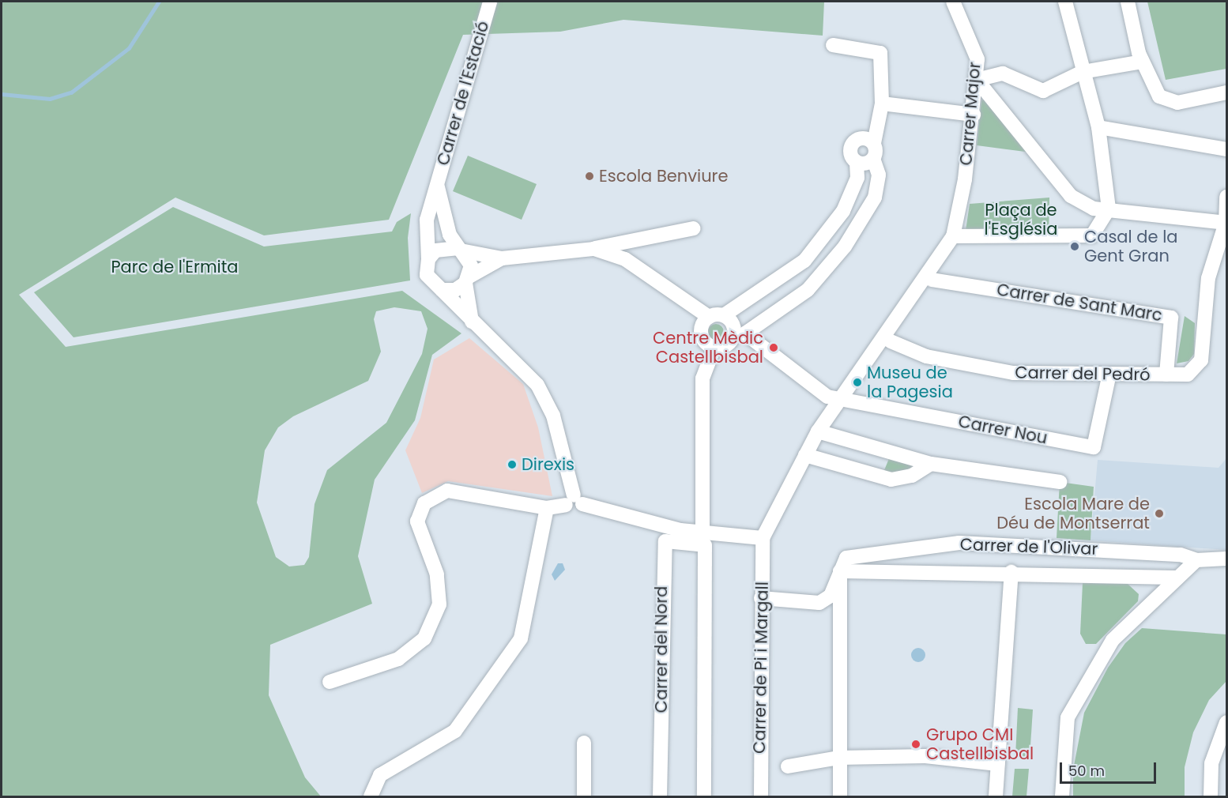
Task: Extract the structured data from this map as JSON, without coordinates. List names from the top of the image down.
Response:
{
  "streets": {
    "street": [
      "Carrer de l'Estació",
      "Carrer Major",
      "Carrer de Sant Marc",
      "Carrer del Pedró",
      "Carrer Nou",
      "Carrer de l'Olivar",
      "Carrer del Nord",
      "Carrer de Pi i Margall"
    ]
  },
  "crossings": [
    ["Carrer de Sant Marc", "Carrer del Pedró"],
    ["Carrer del Pedró", "Carrer Nou"],
    ["Carrer de l'Olivar", "Carrer de Pi i Margall"]
  ],
  "parks": ["Plaça de l'Església", "Parc de l'Ermita"],
  "places": [
    "Escola Benviure",
    "Casal de la Gent Gran",
    "Centre Mèdic Castellbisbal",
    "Museu de la Pagesia",
    "Direxis",
    "Escola Mare de Déu de Montserrat",
    "Grupo CMI Castellbisbal"
  ],
  "scale_bar": "50 m"
}
